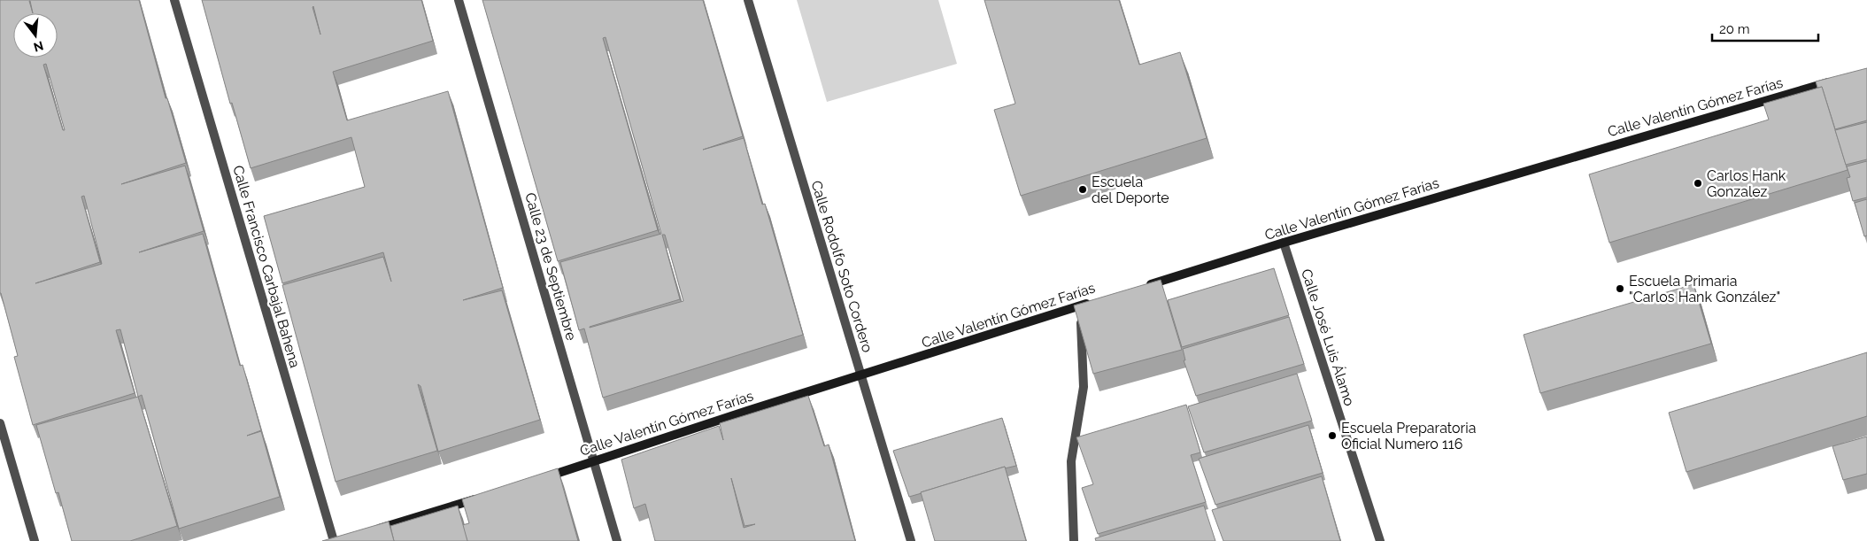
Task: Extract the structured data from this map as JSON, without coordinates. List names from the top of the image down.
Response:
{
  "streets": {
    "main road": ["Calle Valentín Gómez Farías"],
    "street": [
      "Calle Francisco Carbajal Bahena",
      "Calle 23 de Septiembre",
      "Calle Rodolfo Soto Cordero",
      "Calle José Luis Álamo"
    ]
  },
  "crossings": [
    ["Calle Valentín Gómez Farías", "Calle 23 de Septiembre"],
    ["Calle Valentín Gómez Farías", "Calle Rodolfo Soto Cordero"],
    ["Calle Valentín Gómez Farías", "Calle José Luis Álamo"]
  ],
  "places": [
    "Carlos Hank Gonzalez",
    "Escuela del Deporte",
    "Escuela Primaria \"Carlos Hank González\"",
    "Escuela Preparatoria Oficial Numero 116"
  ],
  "scale_bar": "20 m",
  "north": "bottom"
}
